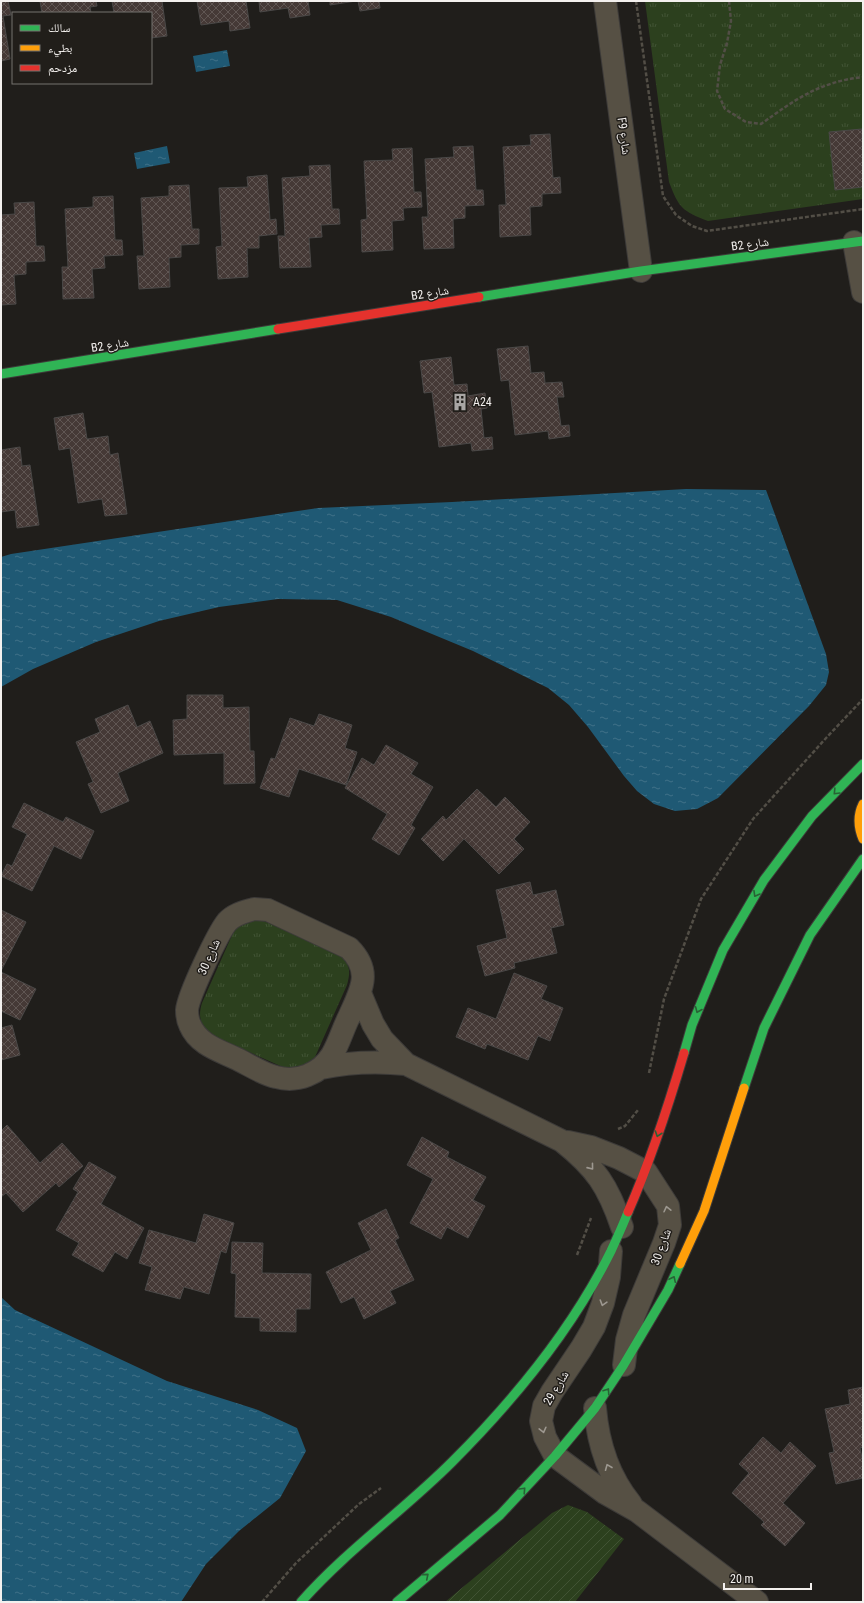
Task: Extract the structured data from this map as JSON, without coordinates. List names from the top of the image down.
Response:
{
  "streets": {
    "street": [
      "F9 شارع",
      "B2 شارع",
      "شارع 30",
      "شارع 29"
    ]
  },
  "crossings": [
    ["F9 شارع", "B2 شارع"]
  ],
  "places": {
    "building": ["A24"]
  },
  "legend": ["سالك", "بطيء", "مزدحم"],
  "scale_bar": "20 m"
}
